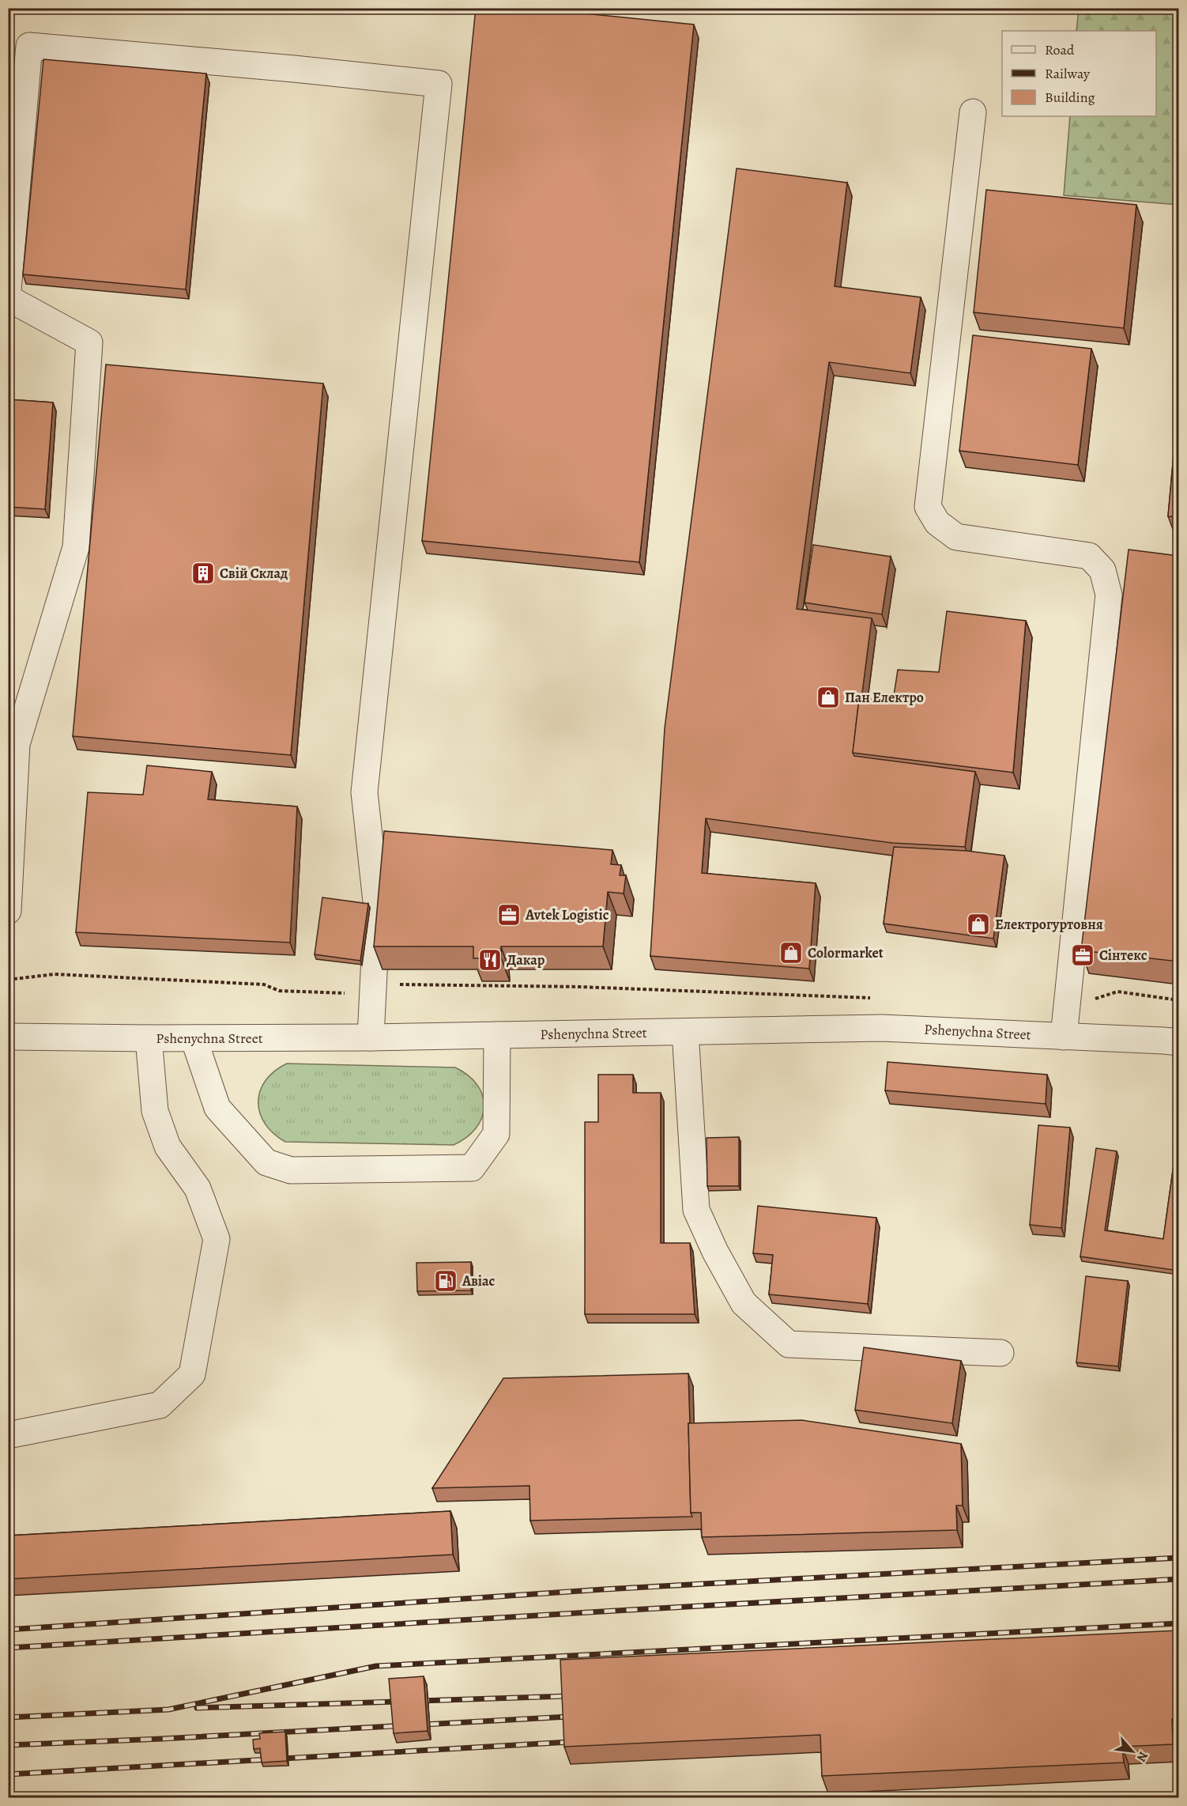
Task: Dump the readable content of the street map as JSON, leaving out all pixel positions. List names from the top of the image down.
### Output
{
  "streets": {
    "street": ["Pshenychna Street"]
  },
  "places": {
    "building": ["Свій Склад"],
    "shop": ["Пан Електро", "Електрогуртовня", "Colormarket"],
    "office": ["Avtek Logistic", "Сінтекс"],
    "restaurant": ["Дакар"],
    "fuel station": ["Авіас"]
  },
  "legend": ["Road", "Railway", "Building"],
  "north": "bottom right"
}
